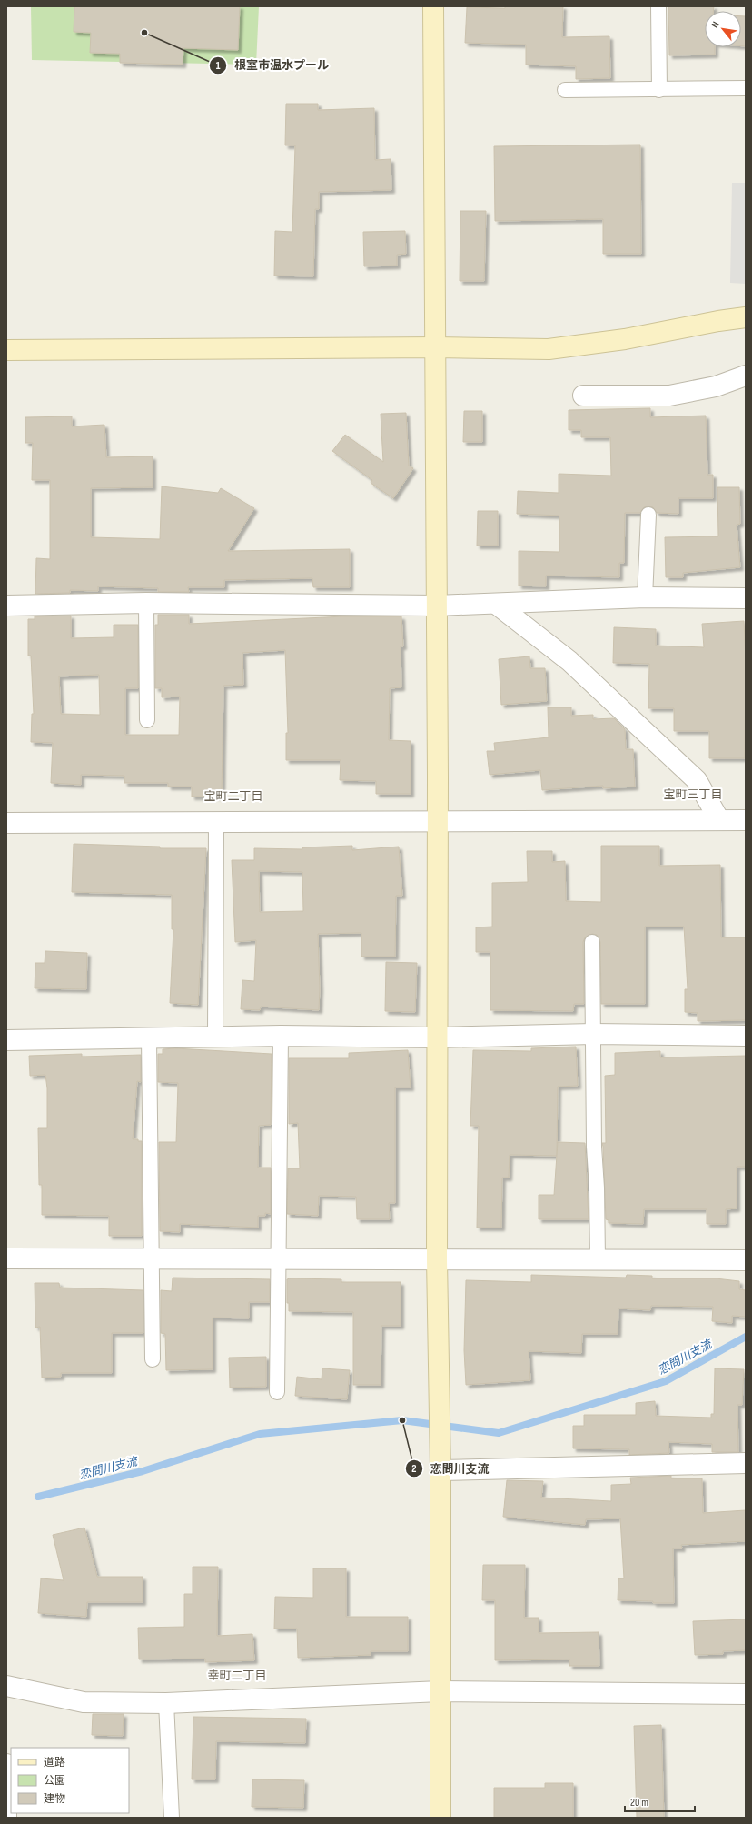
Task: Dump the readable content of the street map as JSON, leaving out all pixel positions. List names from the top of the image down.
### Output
{
  "districts": ["宝町三丁目", "宝町二丁目", "幸町二丁目"],
  "water": ["恋問川支流"],
  "places": ["根室市温水プール", "恋問川支流"],
  "legend": ["道路", "公園", "建物"],
  "scale_bar": "20 m",
  "north": "top left"
}
